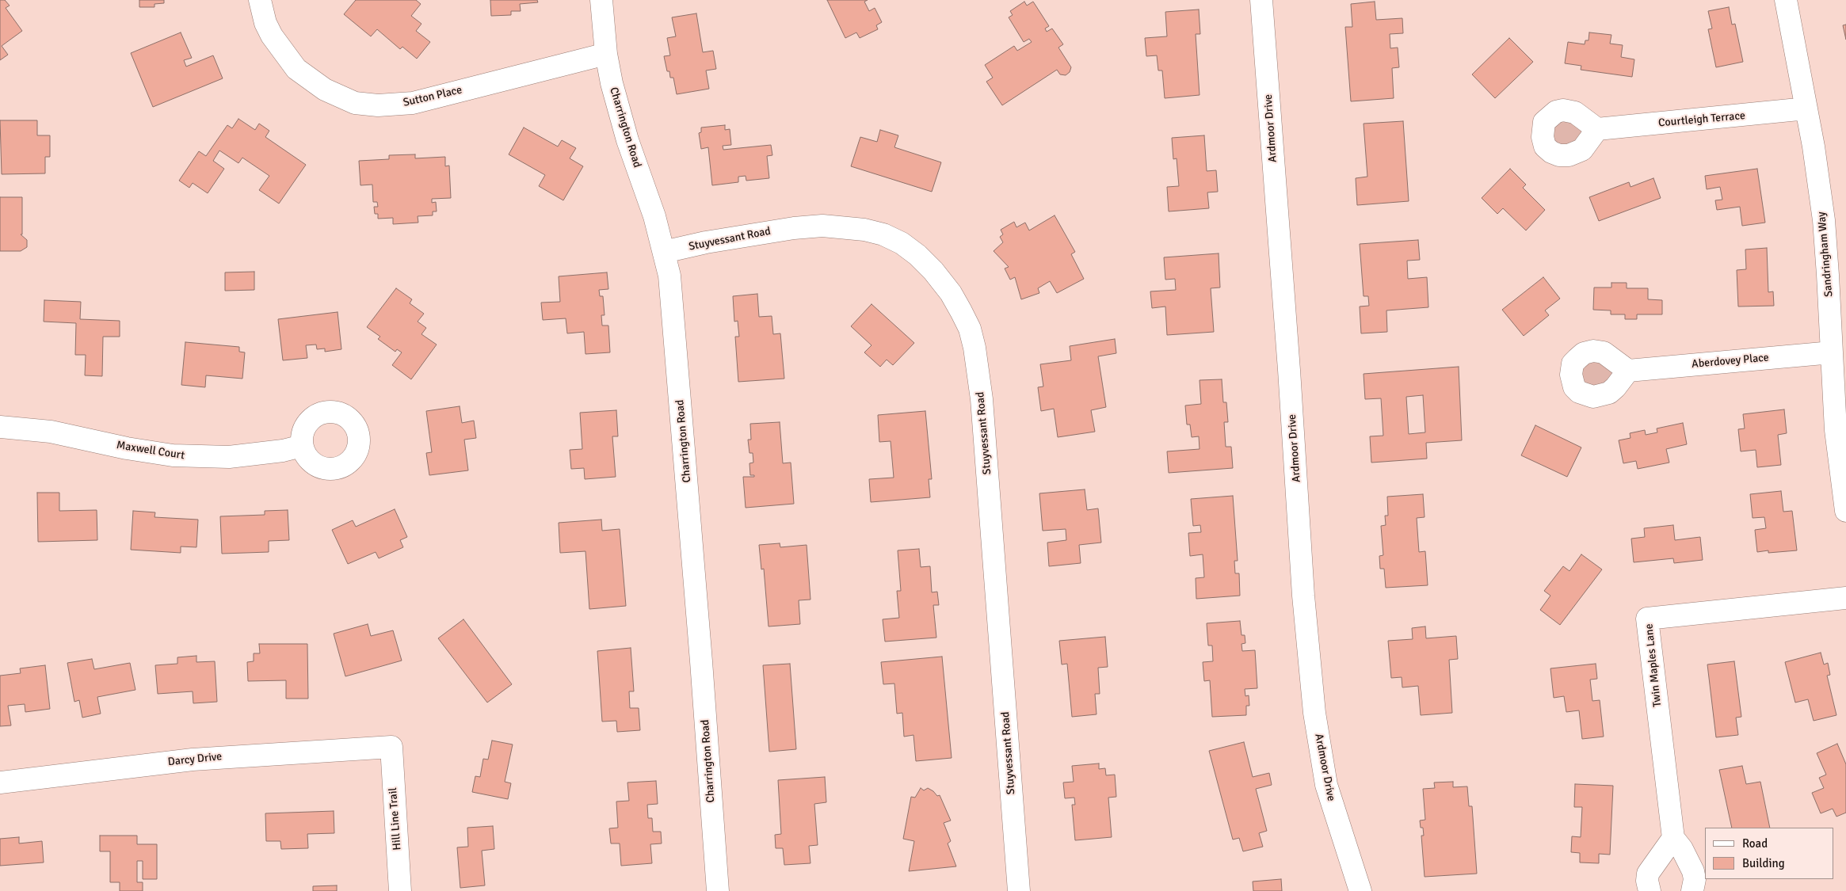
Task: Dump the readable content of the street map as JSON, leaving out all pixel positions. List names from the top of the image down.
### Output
{
  "streets": {
    "street": [
      "Sutton Place",
      "Courtleigh Terrace",
      "Charrington Road",
      "Ardmoor Drive",
      "Stuyvessant Road",
      "Sandringham Way",
      "Aberdovey Place",
      "Maxwell Court",
      "Twin Maples Lane",
      "Darcy Drive",
      "Hill Line Trail"
    ]
  },
  "crossings": [
    ["Sutton Place", "Charrington Road"],
    ["Courtleigh Terrace", "Sandringham Way"],
    ["Charrington Road", "Stuyvessant Road"],
    ["Sandringham Way", "Aberdovey Place"],
    ["Darcy Drive", "Hill Line Trail"]
  ],
  "legend": ["Road", "Building"]
}
